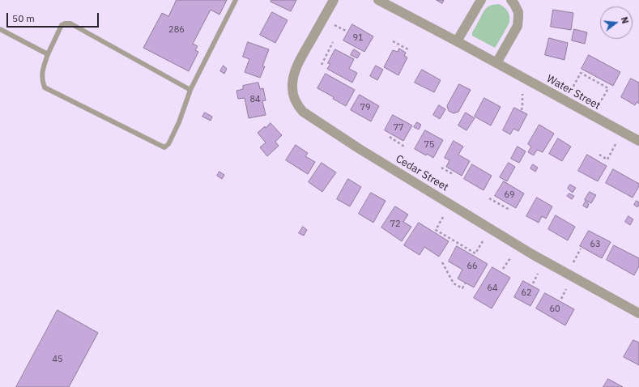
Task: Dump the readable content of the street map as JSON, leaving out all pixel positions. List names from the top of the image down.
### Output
{
  "streets": {
    "street": ["Water Street", "Cedar Street"]
  },
  "house_numbers": [
    "286",
    "91",
    "84",
    "79",
    "77",
    "75",
    "69",
    "72",
    "63",
    "66",
    "64",
    "62",
    "60",
    "45"
  ],
  "scale_bar": "50 m",
  "north": "right"
}
